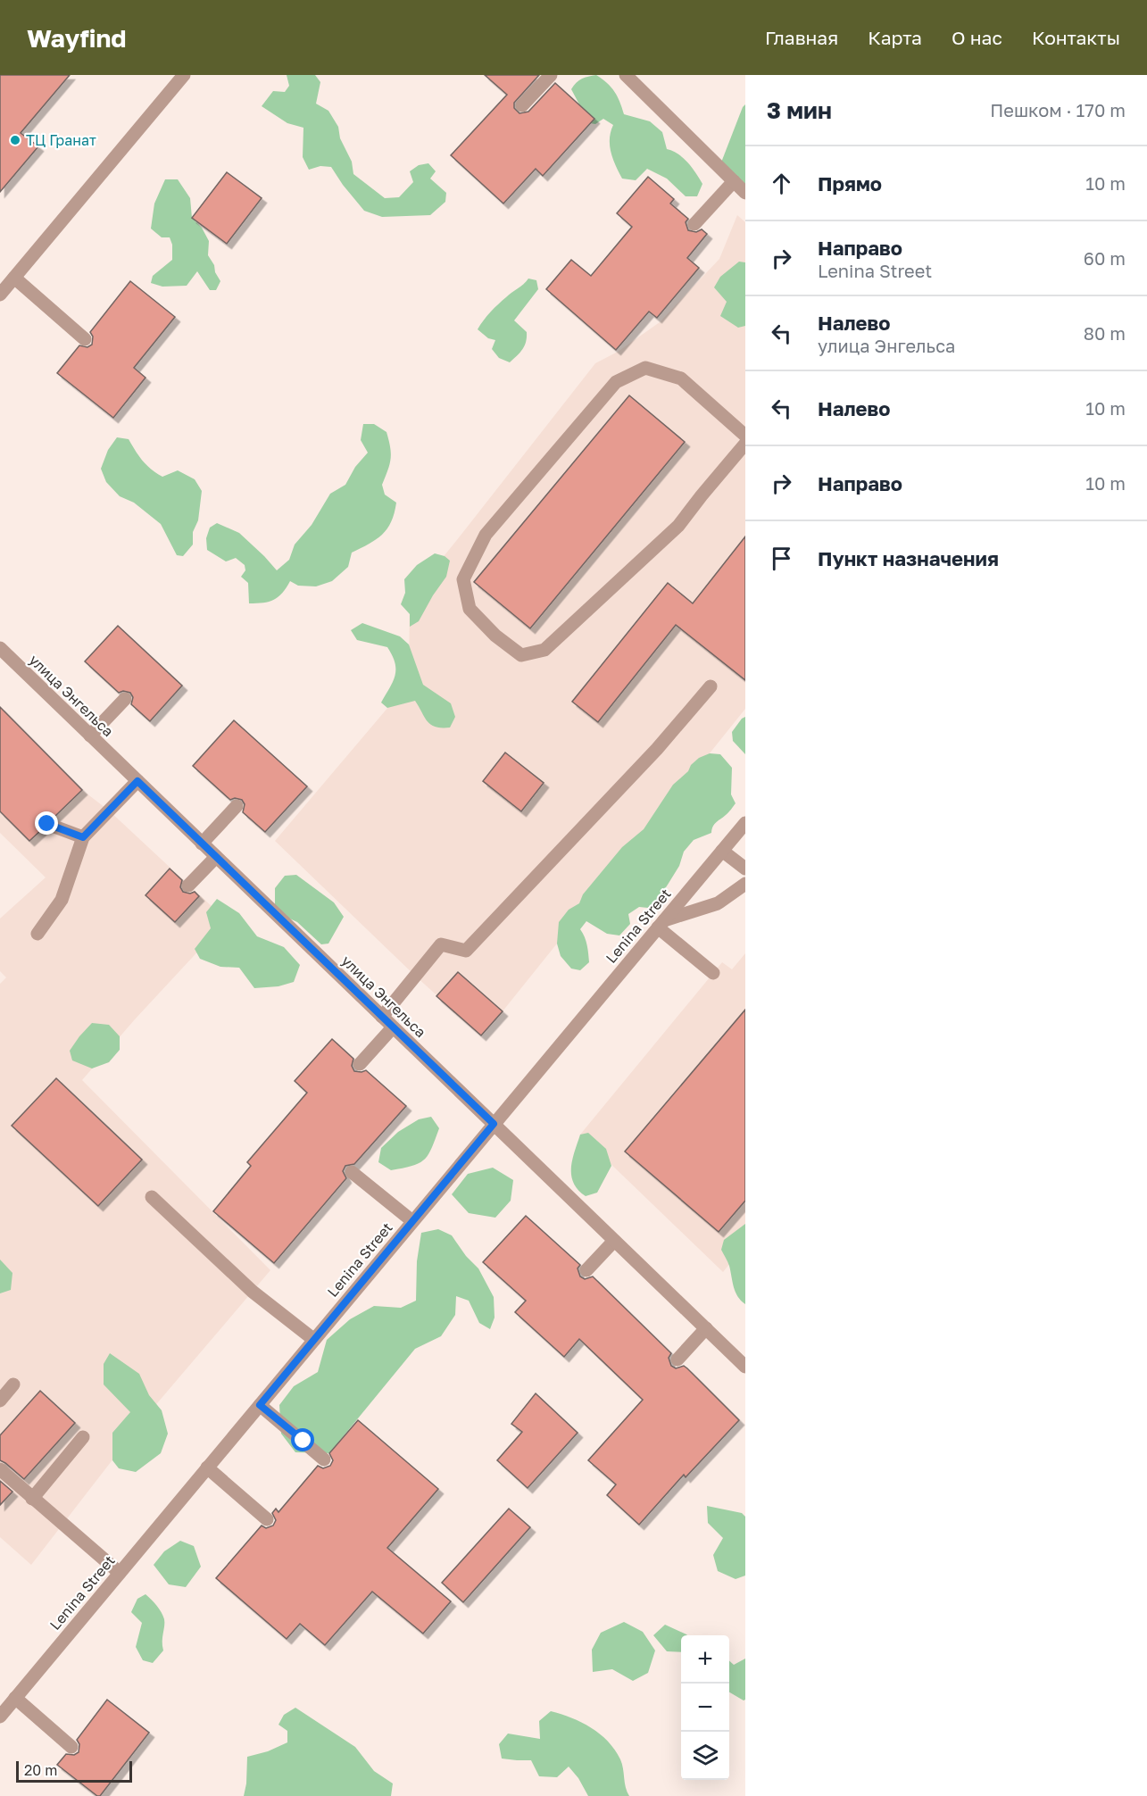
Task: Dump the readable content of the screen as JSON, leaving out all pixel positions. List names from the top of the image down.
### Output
{
  "streets": {
    "street": ["улица Энгельса", "Lenina Street"]
  },
  "crossings": [
    ["улица Энгельса", "Lenina Street"]
  ],
  "places": ["ТЦ Гранат"],
  "scale_bar": "20 m",
  "page": {
    "header": "Wayfind",
    "nav": [
      "Главная",
      "Карта",
      "О нас",
      "Контакты"
    ],
    "heading": ["3 мин", "Пешком · 170 m"],
    "list": [
      ["Прямо", "10 m"],
      ["Направо", "Lenina Street", "60 m"],
      ["Налево", "улица Энгельса", "80 m"],
      ["Налево", "10 m"],
      ["Направо", "10 m"],
      "Пункт назначения"
    ],
    "map_buttons": ["+", "−"],
    "scale": "20 m"
  }
}
